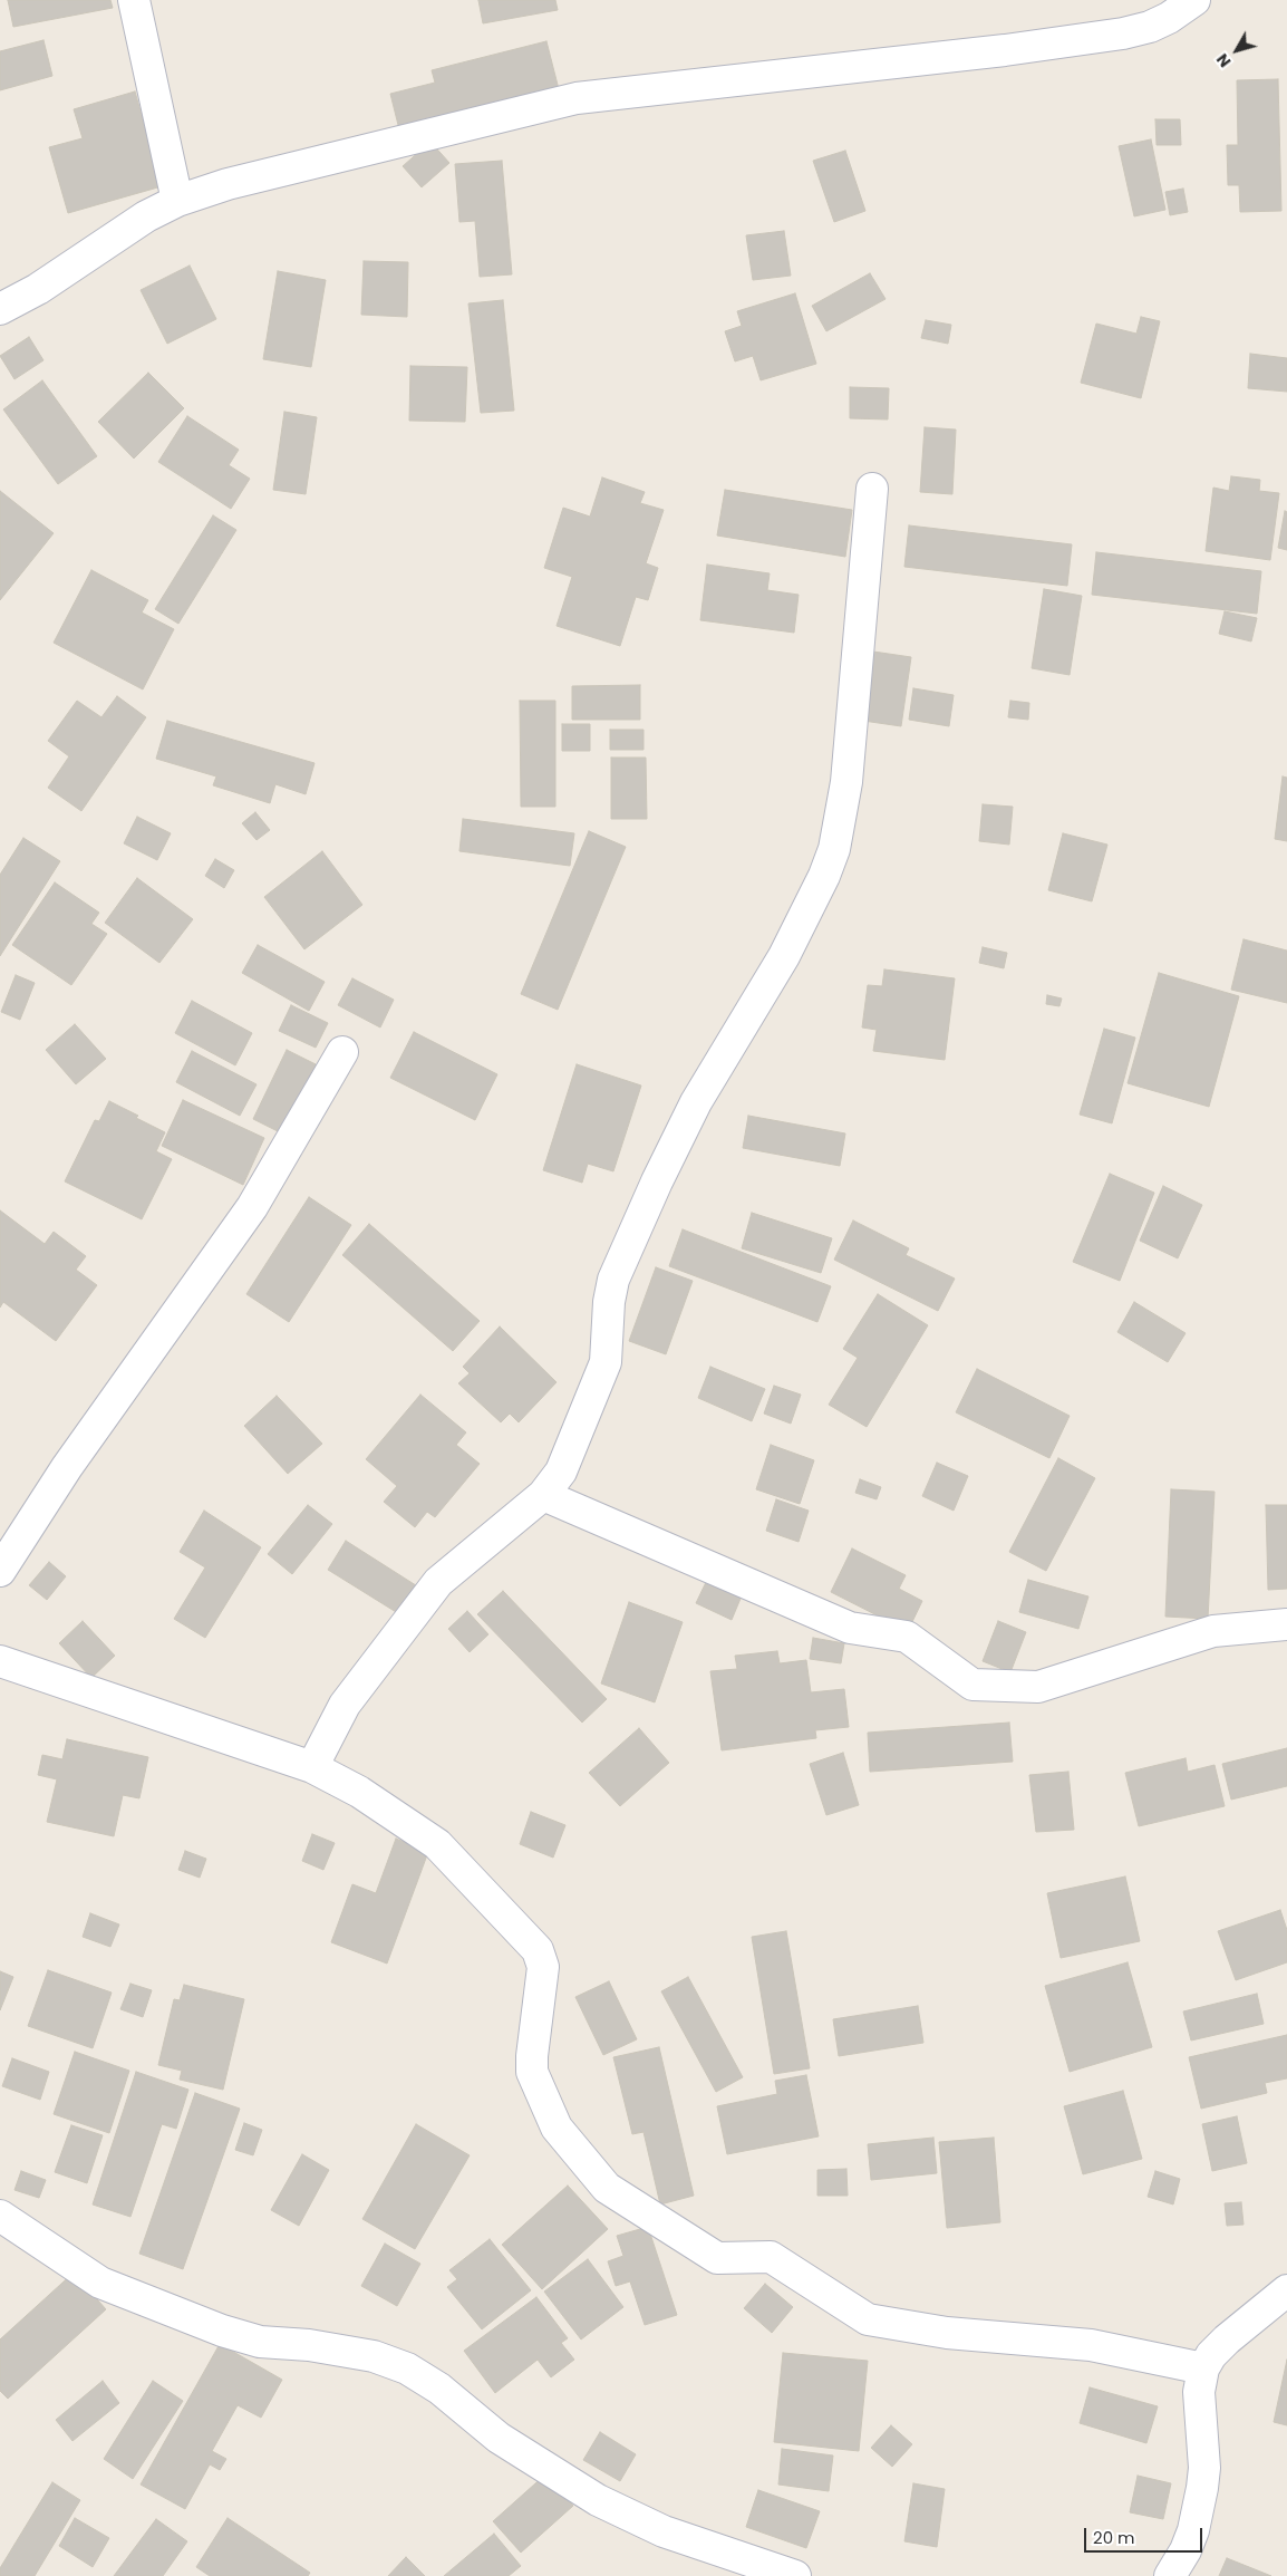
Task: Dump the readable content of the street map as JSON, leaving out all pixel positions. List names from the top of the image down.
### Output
{
  "scale_bar": "20 m",
  "north": "bottom left"
}
